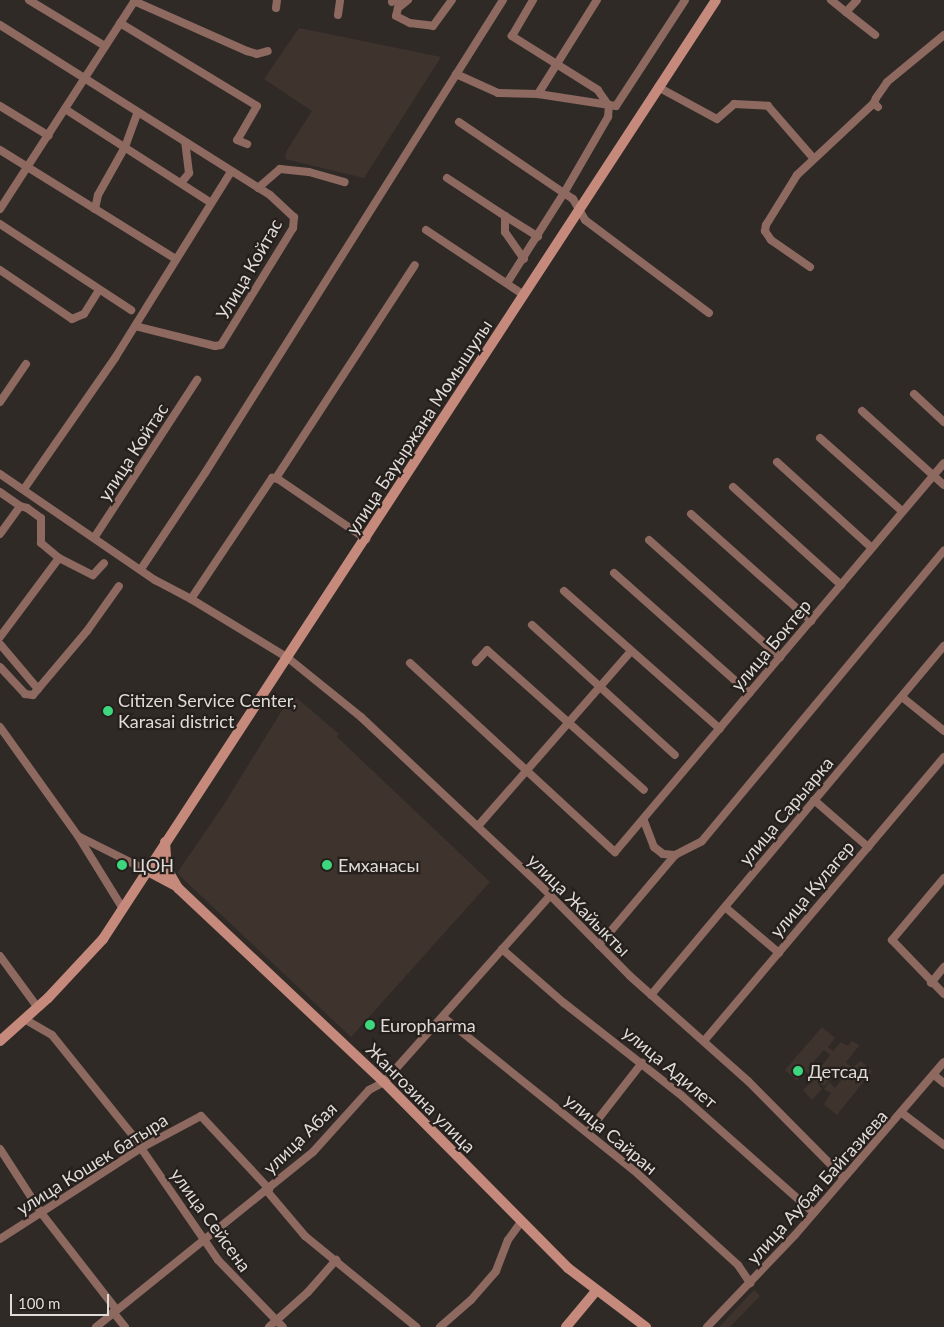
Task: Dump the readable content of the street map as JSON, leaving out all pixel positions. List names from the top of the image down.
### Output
{
  "streets": {
    "street": [
      "Улица Койтас",
      "улица Бауыржана Момышулы",
      "улица Койтас",
      "улица Боктер",
      "улица Сарыарка",
      "улица Кулагер",
      "улица Жайыкты",
      "улица Адилет",
      "Жангозина улица",
      "улица Сайран",
      "улица Абая",
      "улица Кошек батыра",
      "улица Аубая Байгазиева",
      "улица Сейсена"
    ]
  },
  "crossings": [
    ["улица Бауыржана Момышулы", "улица Жайыкты"],
    ["улица Бауыржана Момышулы", "улица Сейсена"],
    ["улица Койтас", "улица Жайыкты"],
    ["улица Сарыарка", "улица Жайыкты"],
    ["улица Кулагер", "улица Жайыкты"],
    ["улица Жайыкты", "улица Абая"],
    ["улица Жайыкты", "улица Аубая Байгазиева"],
    ["улица Адилет", "улица Абая"],
    ["улица Адилет", "улица Аубая Байгазиева"],
    ["Жангозина улица", "улица Абая"],
    ["улица Сайран", "улица Абая"],
    ["улица Сайран", "улица Аубая Байгазиева"],
    ["улица Абая", "улица Кошек батыра"],
    ["улица Абая", "улица Сейсена"],
    ["улица Кошек батыра", "улица Сейсена"]
  ],
  "places": [
    "Citizen Service Center, Karasai district",
    "ЦОН",
    "Емханасы",
    "Europharma",
    "Детсад"
  ],
  "scale_bar": "100 m"
}
